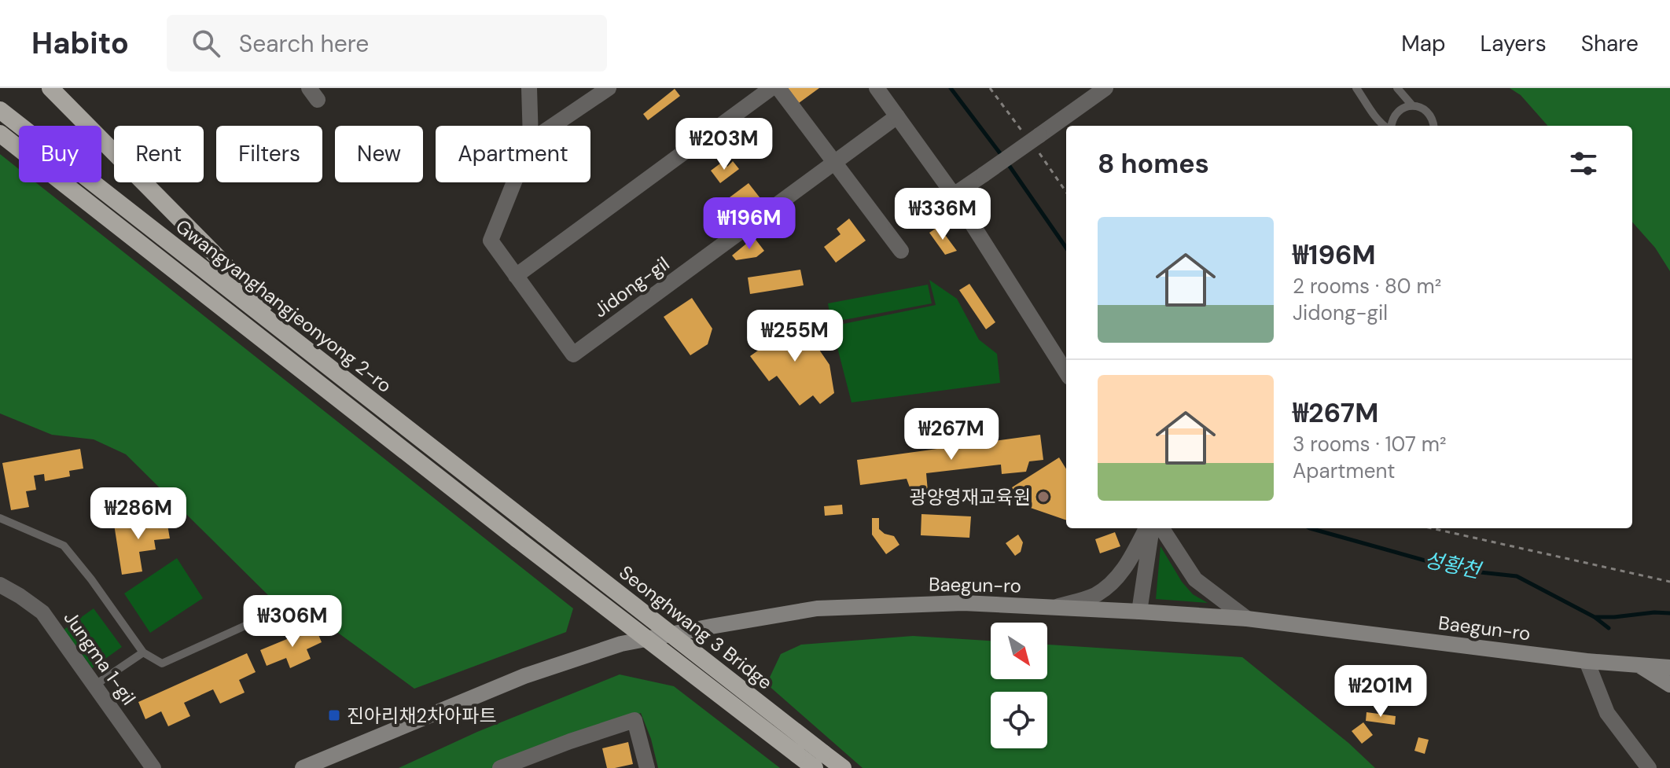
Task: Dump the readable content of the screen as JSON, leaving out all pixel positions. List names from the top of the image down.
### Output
{
  "streets": {
    "highway": ["Gwangyanghangjeonyong 2-ro", "Seonghwang 3 Bridge"],
    "main road": ["Baegun-ro"],
    "street": ["Jidong-gil", "Jungma 1-gil"]
  },
  "crossings": [
    ["Gwangyanghangjeonyong 2-ro", "Seonghwang 3 Bridge"]
  ],
  "water": ["성황천"],
  "places": {
    "other": ["광양영재교육원"],
    "transit": ["진아리채2차아파트"]
  },
  "north": "bottom right",
  "page": {
    "header": "Habito",
    "search": "Search here",
    "nav": ["Map", "Layers", "Share"],
    "price": [
      "₩203M",
      "₩336M",
      "₩196M",
      "₩255M",
      "₩267M",
      "₩286M",
      "₩306M",
      "₩201M"
    ],
    "chip": [
      "Buy",
      "Rent",
      "Filters",
      "New",
      "Apartment"
    ],
    "heading": "8 homes",
    "list": [
      {
        "name": "₩196M",
        "note": "2 rooms · 80 m² · Jidong-gil"
      },
      {
        "name": "₩267M",
        "note": "3 rooms · 107 m² · Apartment"
      }
    ]
  }
}
